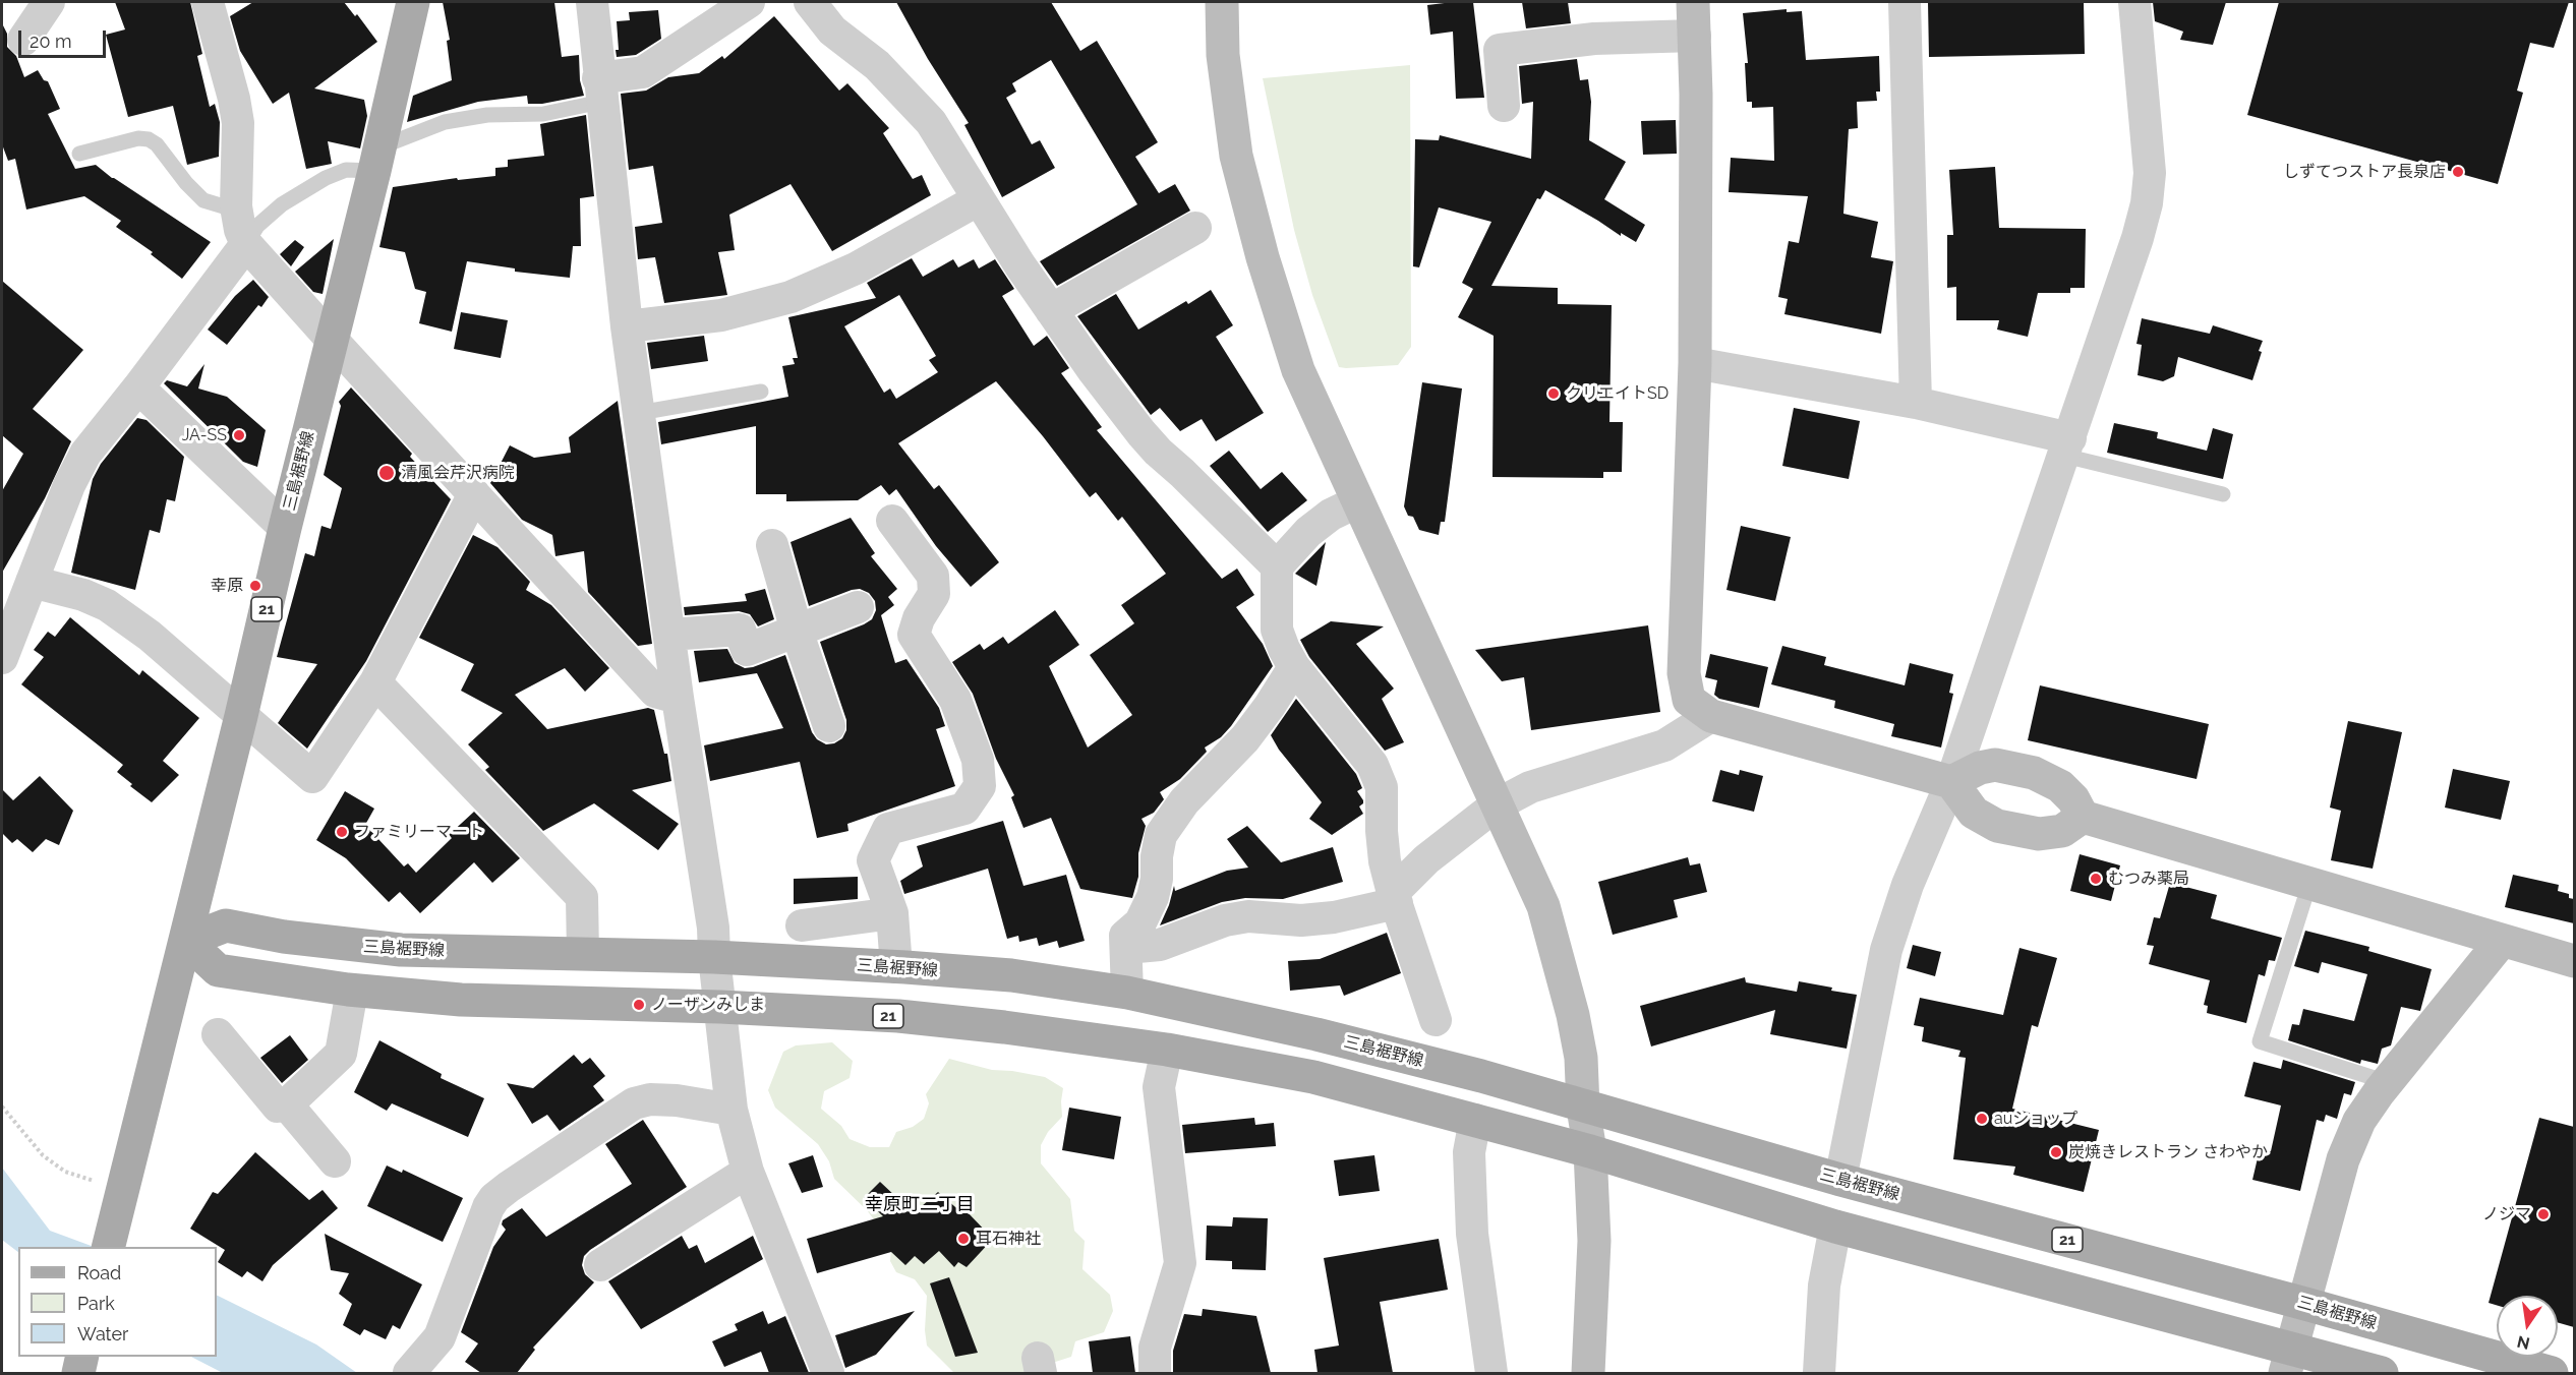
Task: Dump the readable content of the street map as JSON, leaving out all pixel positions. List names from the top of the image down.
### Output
{
  "streets": {
    "main road": ["三島裾野線", "21"]
  },
  "crossings": [
    ["三島裾野線", "21"]
  ],
  "districts": ["幸原町二丁目"],
  "places": [
    "しずてつストア長泉店",
    "クリエイトSD",
    "JA-SS",
    "清風会芹沢病院",
    "幸原",
    "ファミリーマート",
    "むつみ薬局",
    "ノーザンみしま",
    "auショップ",
    "炭焼きレストラン さわやか",
    "ノジマ",
    "耳石神社"
  ],
  "legend": ["Road", "Park", "Water"],
  "scale_bar": "20 m",
  "north": "bottom"
}
